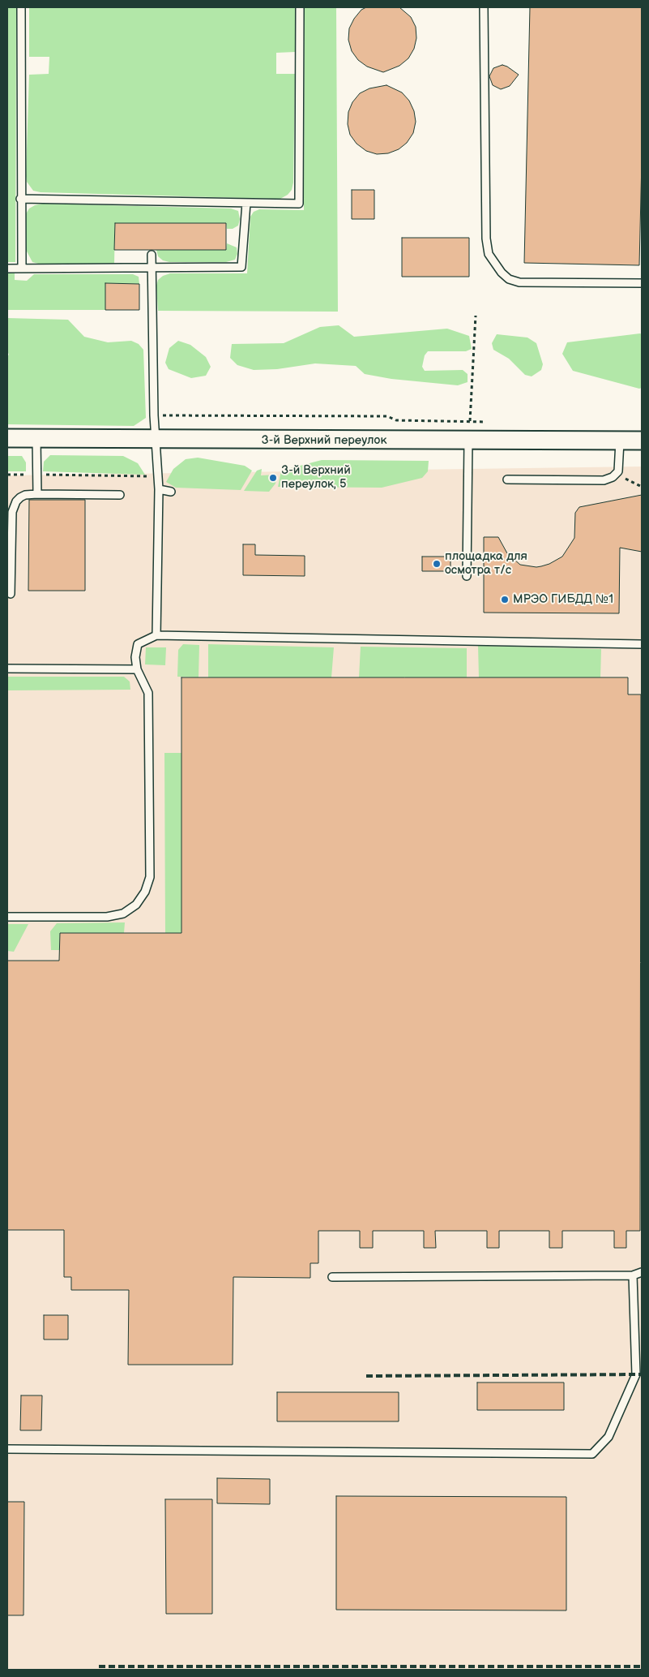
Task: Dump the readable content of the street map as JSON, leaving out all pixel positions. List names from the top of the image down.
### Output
{
  "streets": {
    "street": ["3-й Верхний переулок"]
  },
  "places": ["3-й Верхний переулок, 5", "площадка для осмотра т/с", "МРЭО ГИБДД №1"]
}
